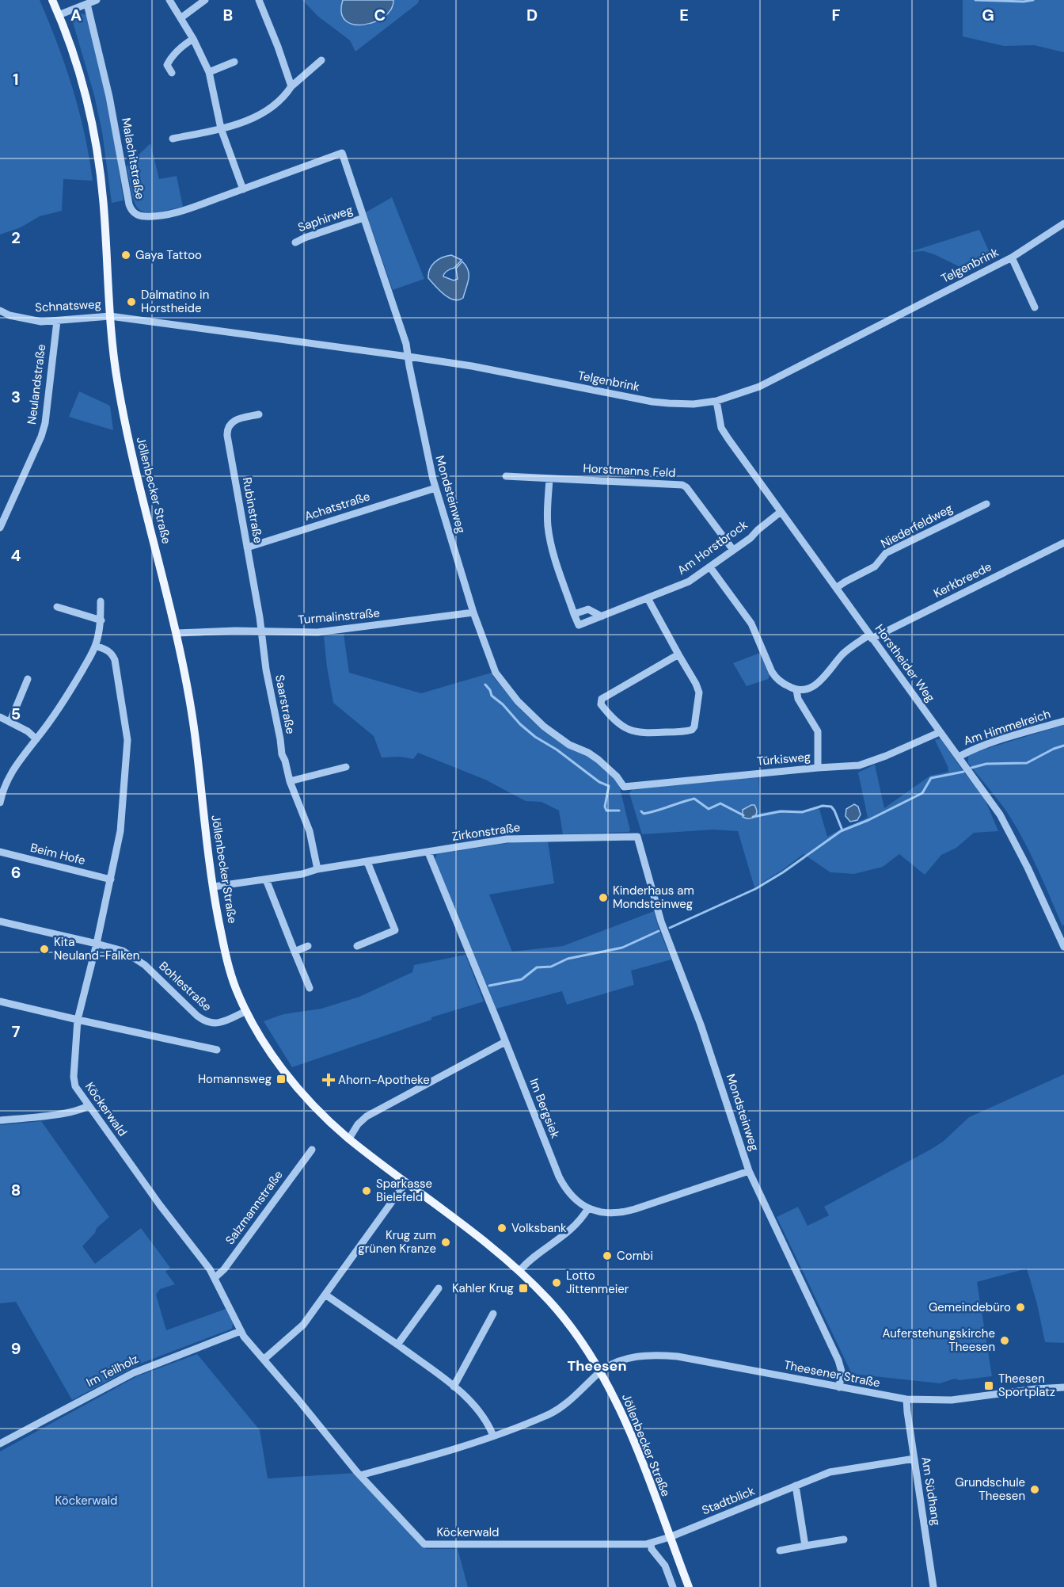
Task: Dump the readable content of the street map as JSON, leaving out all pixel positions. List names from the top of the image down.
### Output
{
  "streets": {
    "main road": ["Jöllenbecker Straße"],
    "street": [
      "Malachitstraße",
      "Saphirweg",
      "Telgenbrink",
      "Schnatsweg",
      "Neulandstraße",
      "Horstmanns Feld",
      "Mondsteinweg",
      "Achatstraße",
      "Rubinstraße",
      "Niederfeldweg",
      "Am Horstbrock",
      "Kerkbreede",
      "Turmalinstraße",
      "Horstheider Weg",
      "Saarstraße",
      "Am Himmelreich",
      "Türkisweg",
      "Zirkonstraße",
      "Beim Hofe",
      "Bohlestraße",
      "Im Bergsiek",
      "Köckerwald",
      "Salzmannstraße",
      "Im Teilholz",
      "Theesener Straße",
      "Am Südhang",
      "Stadtblick"
    ]
  },
  "crossings": [
    ["Malachitstraße", "Mondsteinweg"],
    ["Saphirweg", "Mondsteinweg"],
    ["Telgenbrink", "Schnatsweg"],
    ["Telgenbrink", "Jöllenbecker Straße"],
    ["Telgenbrink", "Mondsteinweg"],
    ["Telgenbrink", "Horstheider Weg"],
    ["Schnatsweg", "Neulandstraße"],
    ["Schnatsweg", "Jöllenbecker Straße"],
    ["Horstmanns Feld", "Am Horstbrock"],
    ["Jöllenbecker Straße", "Turmalinstraße"],
    ["Jöllenbecker Straße", "Zirkonstraße"],
    ["Jöllenbecker Straße", "Bohlestraße"],
    ["Jöllenbecker Straße", "Köckerwald"],
    ["Jöllenbecker Straße", "Theesener Straße"],
    ["Jöllenbecker Straße", "Stadtblick"],
    ["Mondsteinweg", "Achatstraße"],
    ["Mondsteinweg", "Turmalinstraße"],
    ["Mondsteinweg", "Türkisweg"],
    ["Mondsteinweg", "Zirkonstraße"],
    ["Mondsteinweg", "Im Bergsiek"],
    ["Mondsteinweg", "Theesener Straße"],
    ["Achatstraße", "Rubinstraße"],
    ["Rubinstraße", "Turmalinstraße"],
    ["Rubinstraße", "Saarstraße"],
    ["Niederfeldweg", "Horstheider Weg"],
    ["Am Horstbrock", "Horstheider Weg"],
    ["Kerkbreede", "Horstheider Weg"],
    ["Turmalinstraße", "Saarstraße"],
    ["Horstheider Weg", "Am Himmelreich"],
    ["Horstheider Weg", "Türkisweg"],
    ["Saarstraße", "Zirkonstraße"],
    ["Zirkonstraße", "Im Bergsiek"],
    ["Beim Hofe", "Köckerwald"],
    ["Bohlestraße", "Köckerwald"],
    ["Köckerwald", "Salzmannstraße"],
    ["Köckerwald", "Im Teilholz"],
    ["Köckerwald", "Stadtblick"],
    ["Theesener Straße", "Am Südhang"],
    ["Am Südhang", "Stadtblick"]
  ],
  "districts": ["Theesen"],
  "parks": ["Köckerwald"],
  "places": {
    "other": [
      "Gaya Tattoo",
      "Dalmatino in Horstheide",
      "Kinderhaus am Mondsteinweg",
      "Kita Neuland-Falken",
      "Sparkasse Bielefeld",
      "Volksbank",
      "Krug zum grünen Kranze",
      "Combi",
      "Lotto Jittenmeier",
      "Gemeindebüro",
      "Auferstehungskirche Theesen",
      "Grundschule Theesen"
    ],
    "transit": ["Homannsweg", "Kahler Krug", "Theesen Sportplatz"],
    "health": ["Ahorn-Apotheke"]
  },
  "grid": {
    "columns": [
      "A",
      "B",
      "C",
      "D",
      "E",
      "F",
      "G"
    ],
    "rows": [
      "1",
      "2",
      "3",
      "4",
      "5",
      "6",
      "7",
      "8",
      "9"
    ]
  }
}
